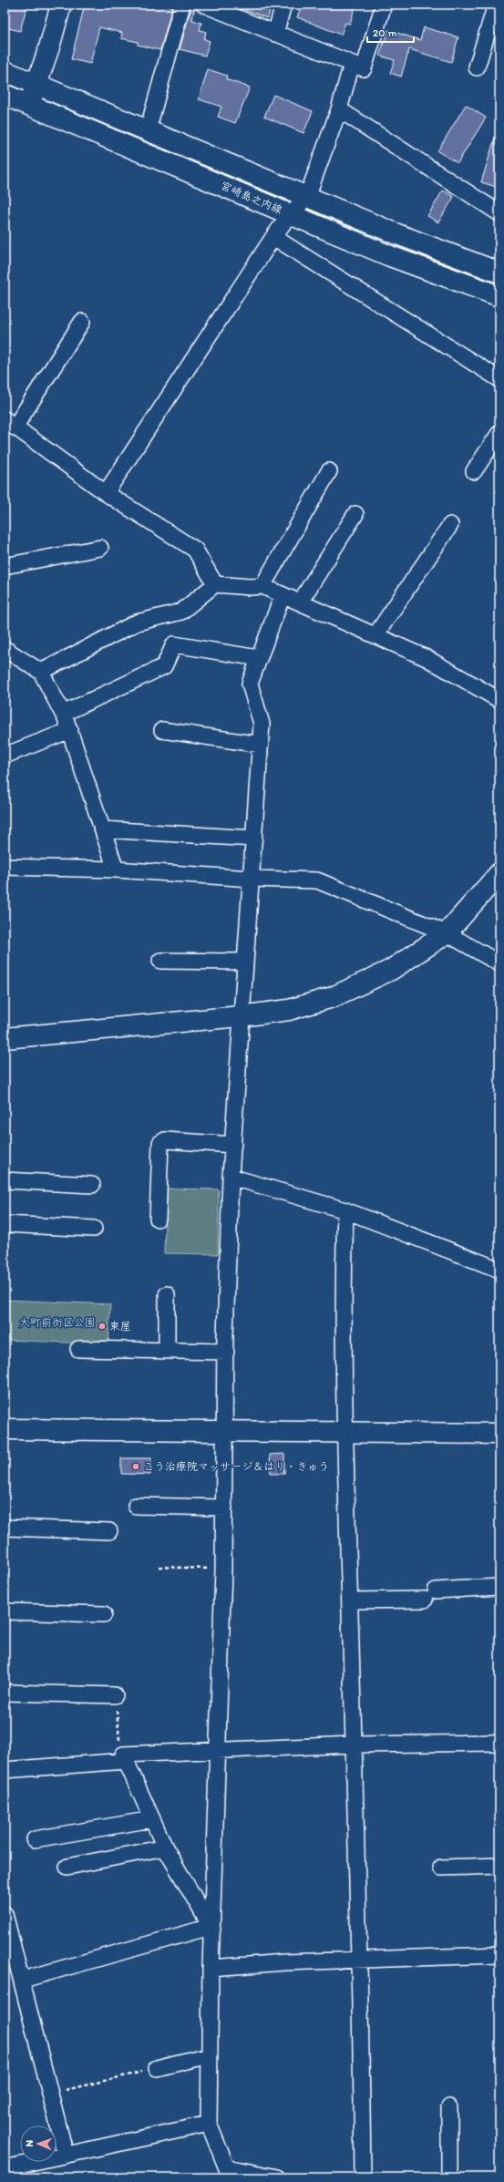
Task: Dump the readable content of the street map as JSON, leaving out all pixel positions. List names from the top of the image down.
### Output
{
  "streets": {
    "street": ["宮崎島之内線"]
  },
  "parks": ["大町前街区公園"],
  "places": ["東屋", "こう治療院マッサージ＆はり・きゅう"],
  "scale_bar": "20 m",
  "north": "left"
}
